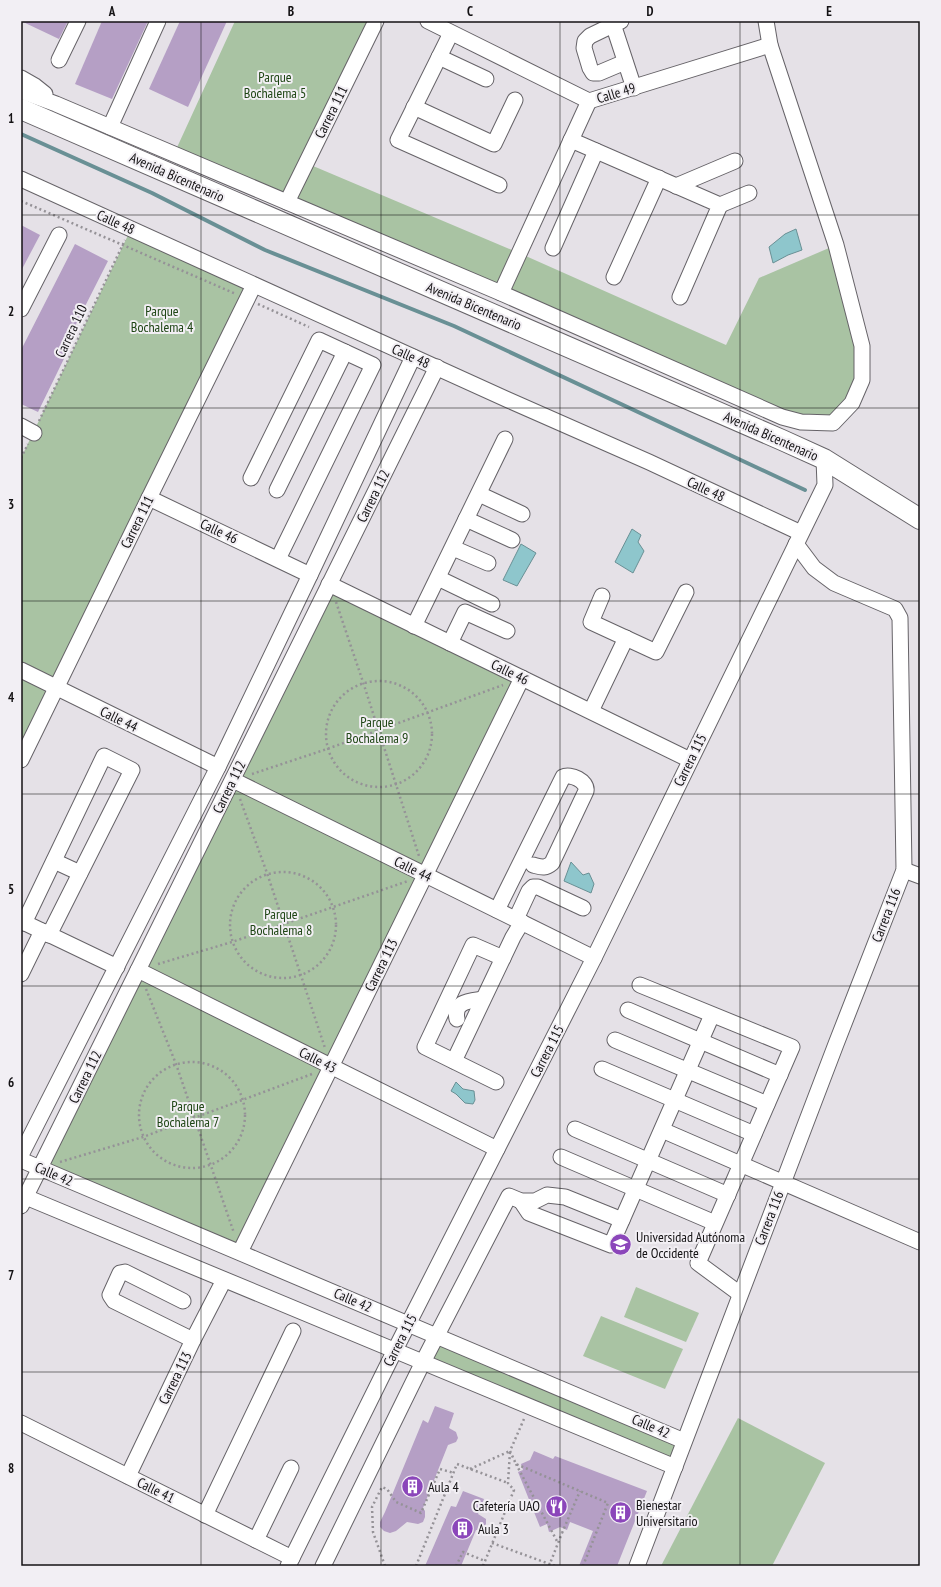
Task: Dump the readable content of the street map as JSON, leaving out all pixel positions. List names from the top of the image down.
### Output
{
  "streets": {
    "main road": ["Avenida Bicentenario"],
    "street": [
      "Calle 49",
      "Carrera 111",
      "Calle 48",
      "Carrera 112",
      "Calle 46",
      "Calle 44",
      "Carrera 115",
      "Carrera 116",
      "Carrera 113",
      "Calle 43",
      "Calle 42",
      "Calle 41"
    ],
    "path": ["Carrera 110"]
  },
  "crossings": [
    ["Carrera 111", "Calle 48"],
    ["Carrera 111", "Calle 46"],
    ["Carrera 111", "Calle 44"],
    ["Avenida Bicentenario", "Carrera 115"],
    ["Calle 48", "Carrera 112"],
    ["Calle 48", "Carrera 115"],
    ["Carrera 112", "Calle 46"],
    ["Carrera 112", "Calle 44"],
    ["Carrera 112", "Calle 43"],
    ["Carrera 112", "Calle 42"],
    ["Calle 46", "Carrera 115"],
    ["Calle 46", "Carrera 113"],
    ["Calle 44", "Carrera 115"],
    ["Calle 44", "Carrera 113"],
    ["Carrera 115", "Calle 43"],
    ["Carrera 115", "Calle 42"],
    ["Carrera 115", "Calle 41"],
    ["Carrera 116", "Calle 42"],
    ["Carrera 113", "Calle 43"],
    ["Carrera 113", "Calle 42"],
    ["Carrera 113", "Calle 41"]
  ],
  "parks": [
    "Parque Bochalema 5",
    "Parque Bochalema 4",
    "Parque Bochalema 9",
    "Parque Bochalema 8",
    "Parque Bochalema 7"
  ],
  "places": {
    "school or university": ["Universidad Autónoma de Occidente"],
    "building": ["Aula 4", "Bienestar Universitario", "Aula 3"],
    "restaurant": ["Cafetería UAO"]
  },
  "grid": {
    "columns": [
      "A",
      "B",
      "C",
      "D",
      "E"
    ],
    "rows": [
      "1",
      "2",
      "3",
      "4",
      "5",
      "6",
      "7",
      "8"
    ]
  }
}
